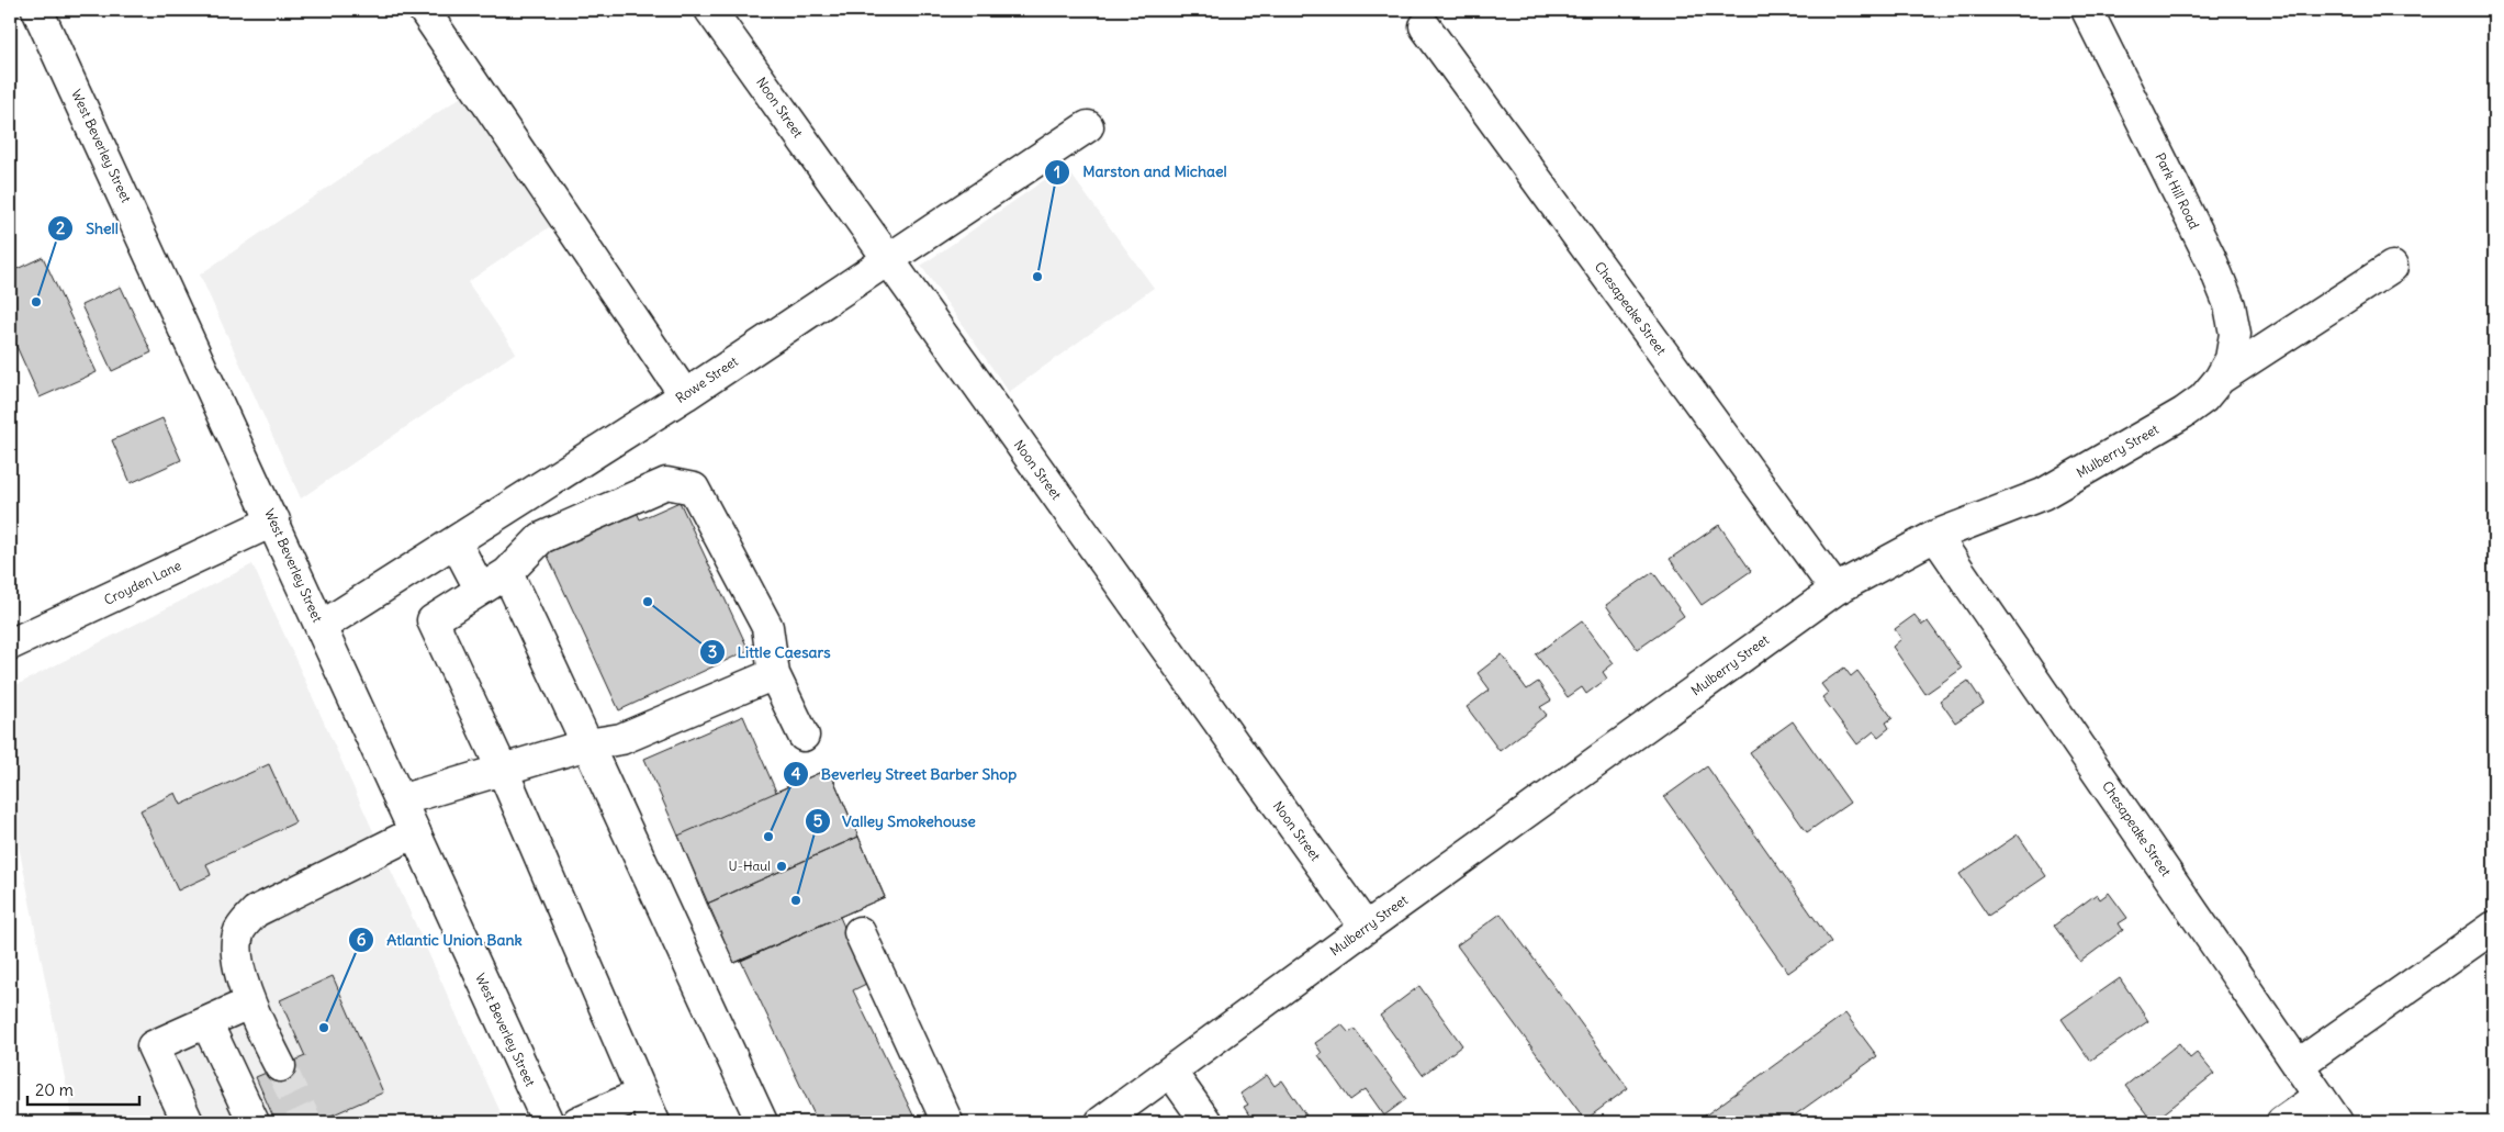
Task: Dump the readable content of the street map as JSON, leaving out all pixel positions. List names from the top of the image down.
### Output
{
  "streets": {
    "street": [
      "Noon Street",
      "West Beverley Street",
      "Park Hill Road",
      "Chesapeake Street",
      "Rowe Street",
      "Mulberry Street",
      "Croyden Lane"
    ]
  },
  "crossings": [
    ["Noon Street", "Rowe Street"],
    ["Noon Street", "Mulberry Street"],
    ["West Beverley Street", "Rowe Street"],
    ["West Beverley Street", "Croyden Lane"],
    ["Park Hill Road", "Mulberry Street"],
    ["Chesapeake Street", "Mulberry Street"]
  ],
  "places": [
    "Marston and Michael",
    "Shell",
    "Little Caesars",
    "Beverley Street Barber Shop",
    "U-Haul",
    "Valley Smokehouse",
    "Atlantic Union Bank"
  ],
  "scale_bar": "20 m"
}
